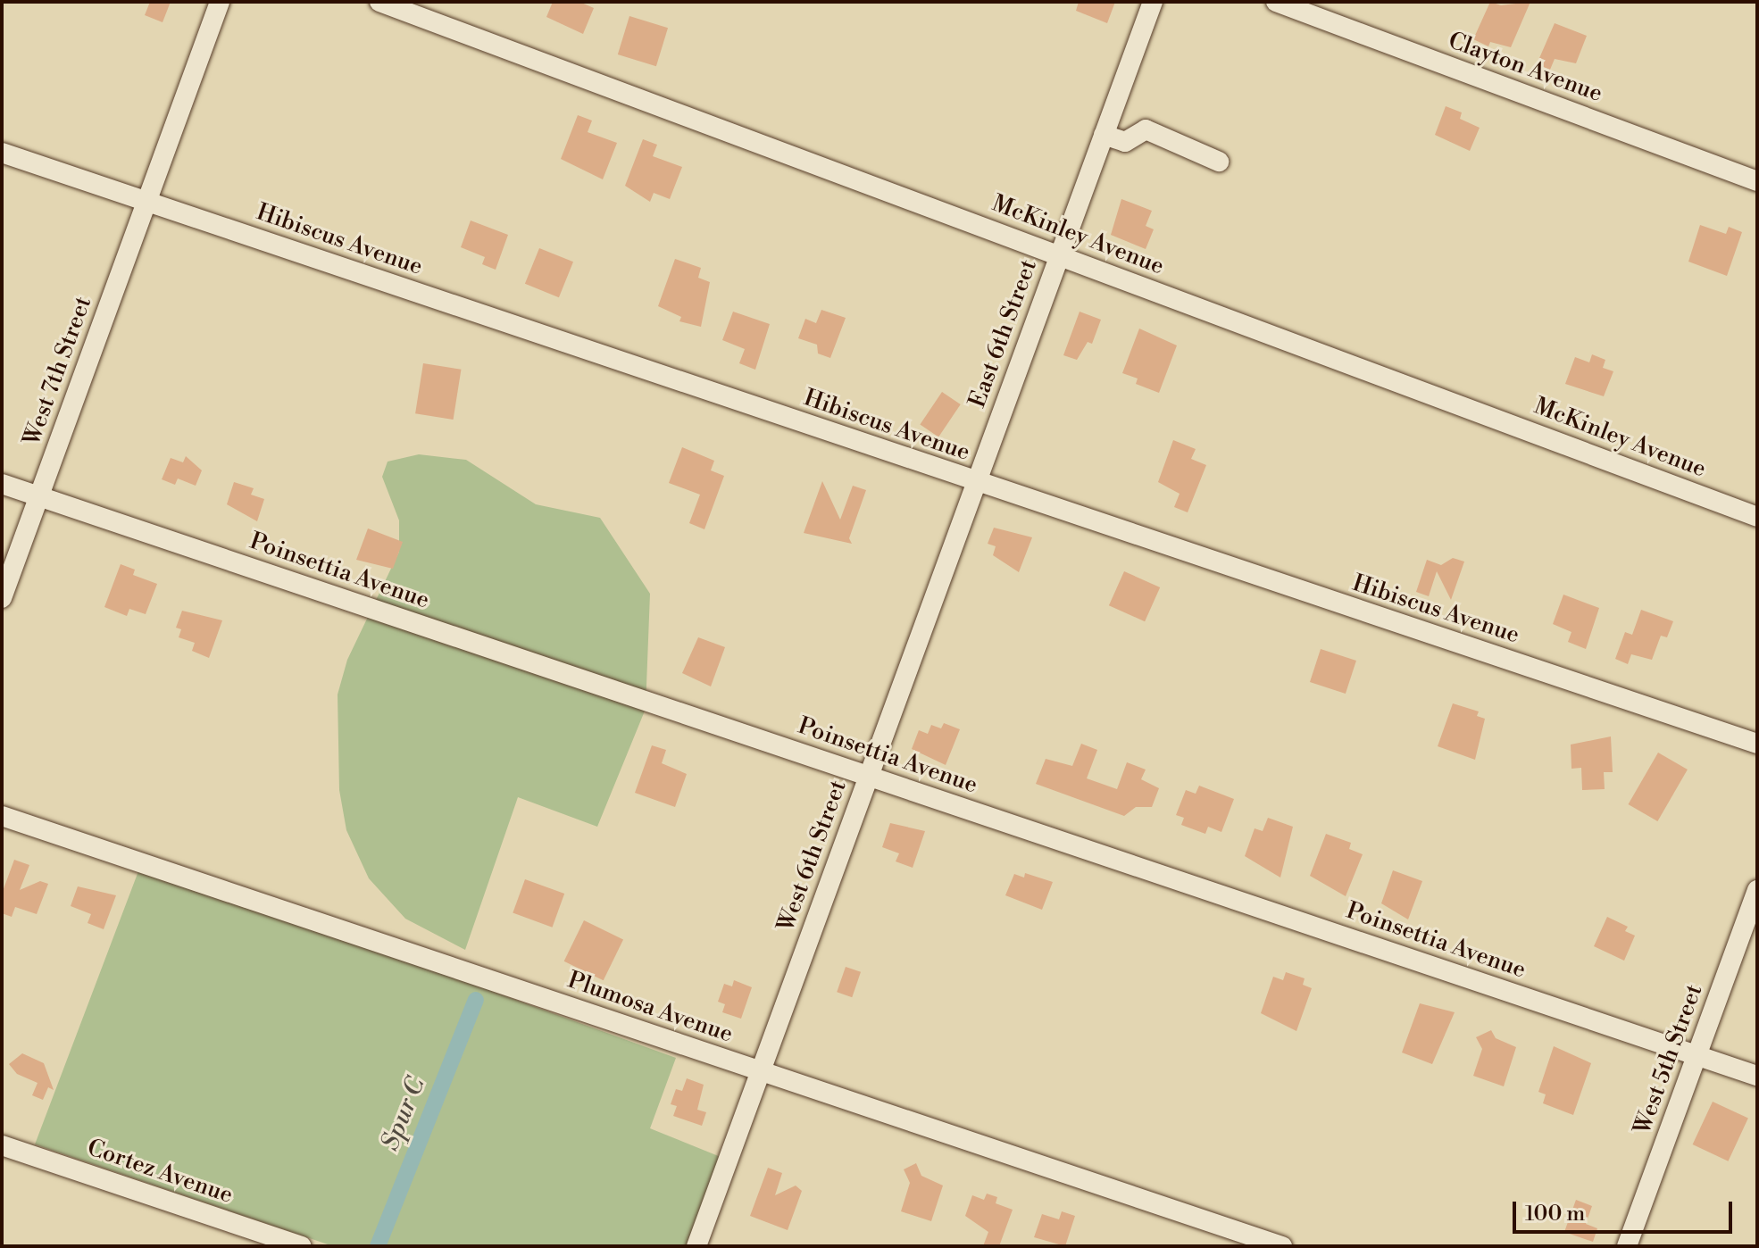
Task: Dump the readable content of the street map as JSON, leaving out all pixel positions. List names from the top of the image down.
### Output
{
  "streets": {
    "street": [
      "Clayton Avenue",
      "McKinley Avenue",
      "Hibiscus Avenue",
      "East 6th Street",
      "West 7th Street",
      "Poinsettia Avenue",
      "West 6th Street",
      "Plumosa Avenue",
      "West 5th Street",
      "Cortez Avenue"
    ]
  },
  "crossings": [
    ["McKinley Avenue", "East 6th Street"],
    ["Hibiscus Avenue", "East 6th Street"],
    ["Hibiscus Avenue", "West 7th Street"],
    ["Hibiscus Avenue", "West 6th Street"],
    ["East 6th Street", "West 6th Street"],
    ["West 7th Street", "Poinsettia Avenue"],
    ["Poinsettia Avenue", "West 6th Street"],
    ["Poinsettia Avenue", "West 5th Street"],
    ["West 6th Street", "Plumosa Avenue"]
  ],
  "water": ["Spur C"],
  "scale_bar": "100 m"
}
